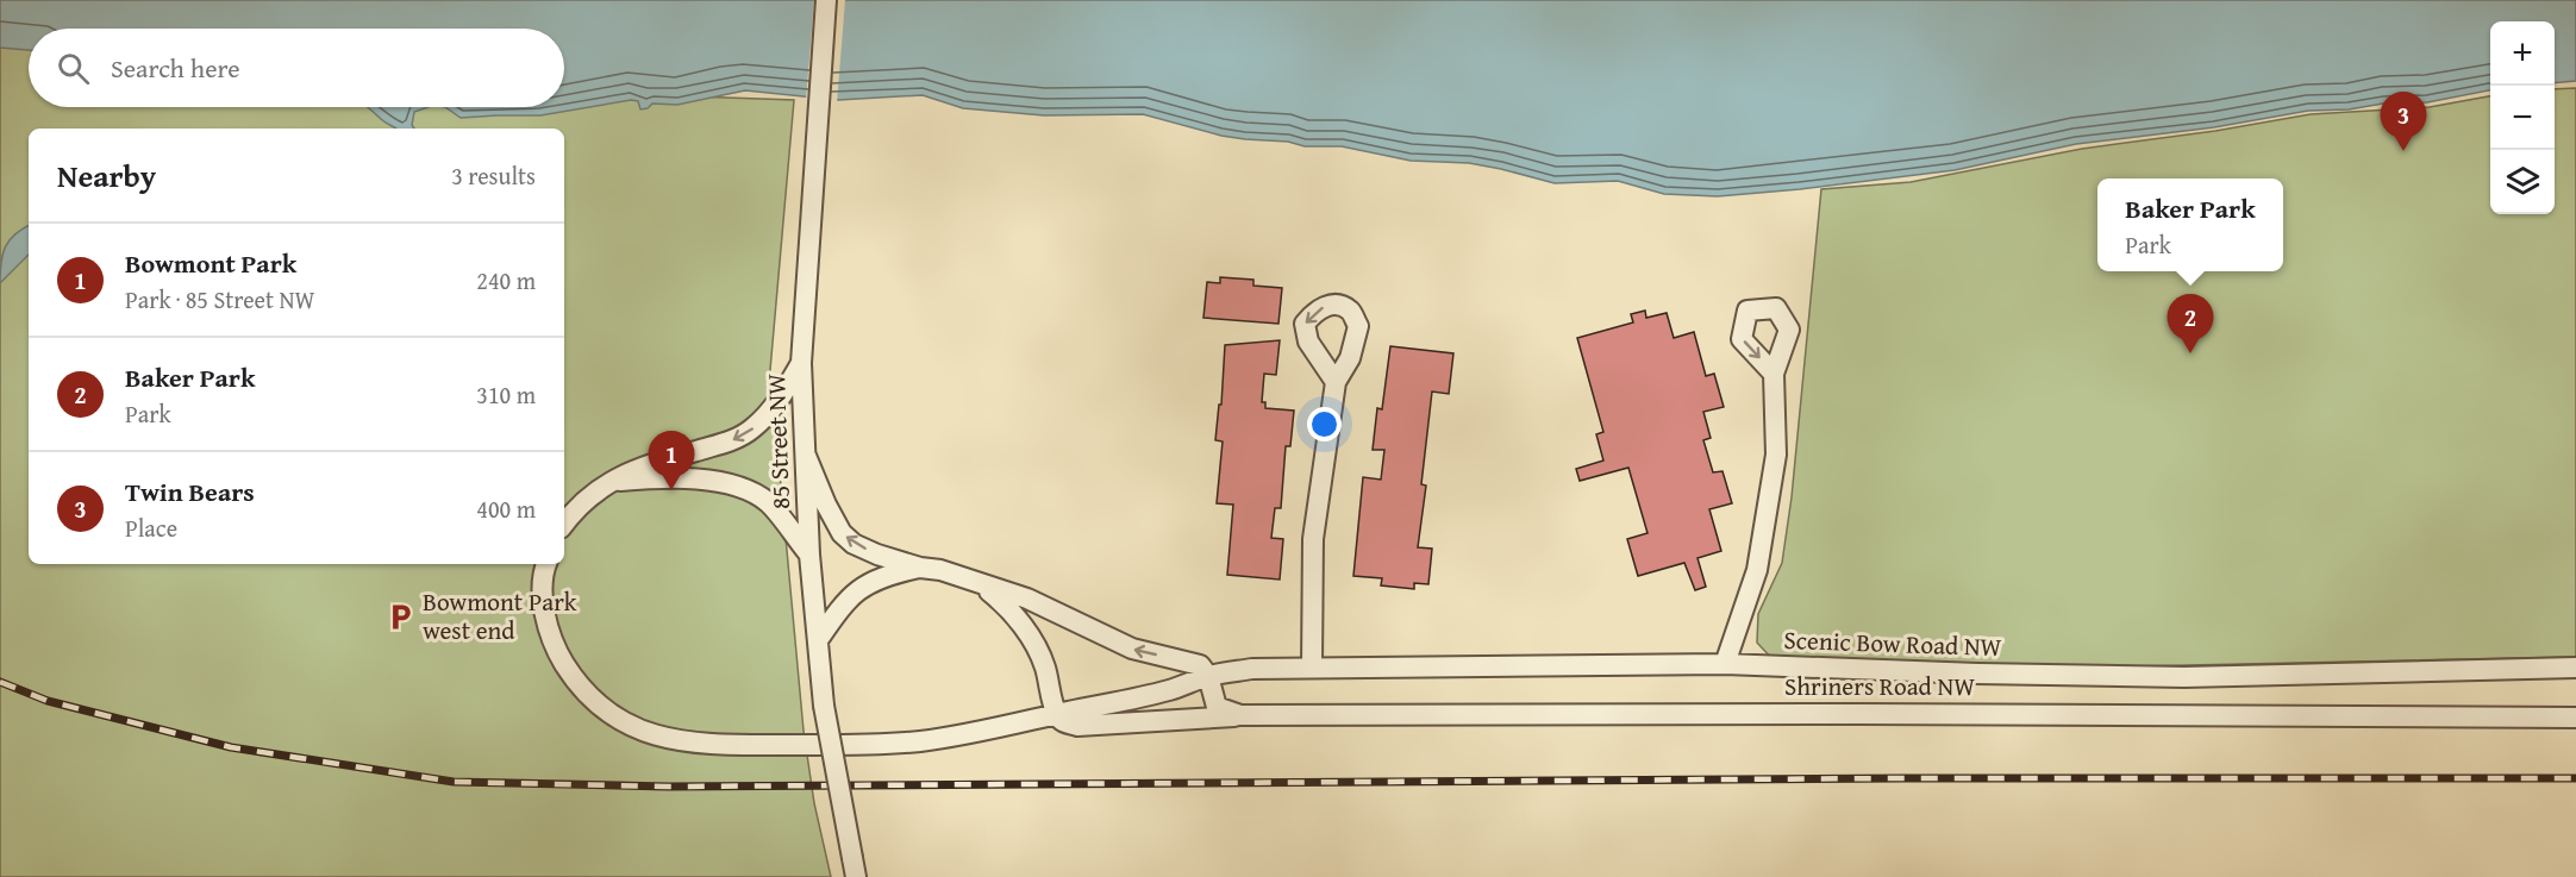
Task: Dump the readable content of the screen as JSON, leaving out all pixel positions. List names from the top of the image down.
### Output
{
  "streets": {
    "street": ["85 Street NW", "Scenic Bow Road NW", "Shriners Road NW"]
  },
  "crossings": [
    ["Scenic Bow Road NW", "Shriners Road NW"]
  ],
  "places": {
    "parking": ["Bowmont Park west end"]
  },
  "page": {
    "map_buttons": ["+", "−"],
    "search": "Search here",
    "pins": ["3", "2", "1"],
    "heading": ["Nearby", "3 results"],
    "popup": ["Baker Park", "Park"],
    "list": [
      {
        "mark": "1",
        "name": "Bowmont Park",
        "note": "Park · 85 Street NW",
        "value": "240 m"
      },
      {
        "mark": "2",
        "name": "Baker Park",
        "note": "Park",
        "value": "310 m"
      },
      {
        "mark": "3",
        "name": "Twin Bears",
        "note": "Place",
        "value": "400 m"
      }
    ]
  }
}
